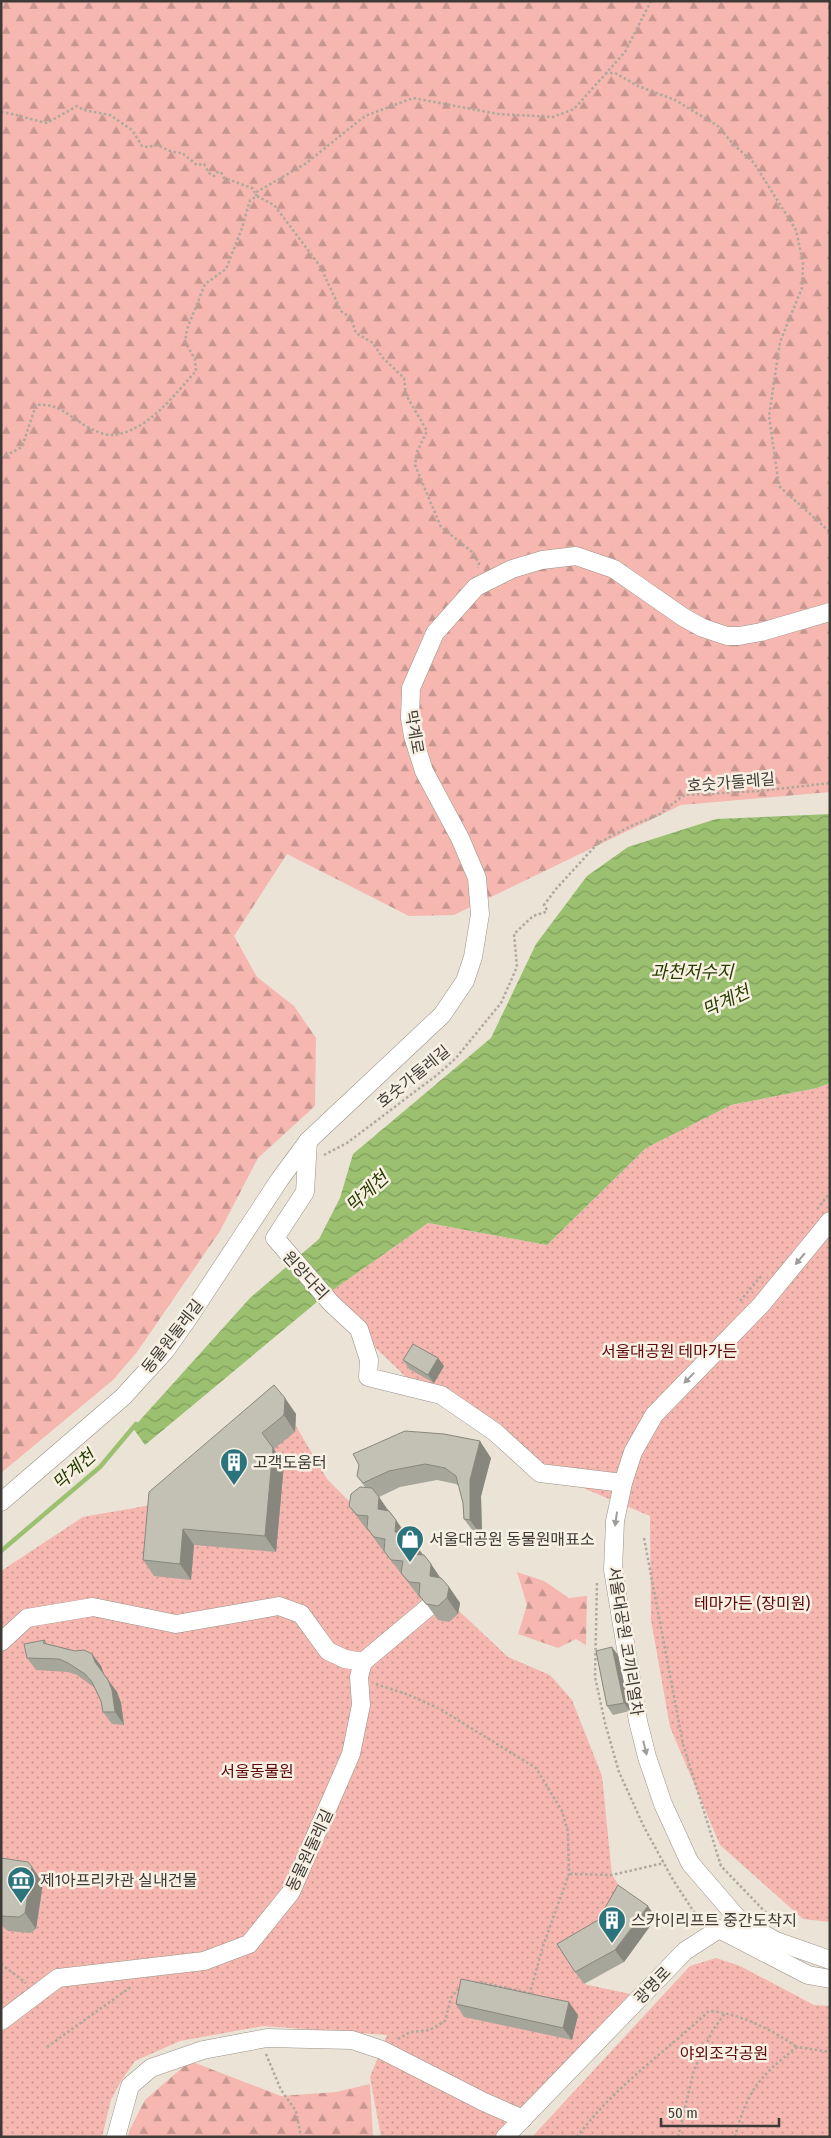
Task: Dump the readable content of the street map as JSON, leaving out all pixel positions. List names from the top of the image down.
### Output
{
  "streets": {
    "street": [
      "막계로",
      "원앙다리",
      "동물원둘레길",
      "서울대공원 코끼리열차",
      "광명로"
    ],
    "path": ["호숫가둘레길"]
  },
  "crossings": [
    ["막계로", "동물원둘레길"],
    ["원앙다리", "동물원둘레길"],
    ["원앙다리", "서울대공원 코끼리열차"]
  ],
  "one_way": ["서울대공원 코끼리열차"],
  "water": ["과천저수지", "막계천"],
  "parks": [
    "서울대공원 테마가든",
    "테마가든 (장미원)",
    "서울동물원",
    "야외조각공원"
  ],
  "places": {
    "building": ["고객도움터", "스카이리프트 중간도착지"],
    "shop": ["서울대공원 동물원매표소"],
    "museum": ["제1아프리카관 실내건물"]
  },
  "scale_bar": "50 m"
}
